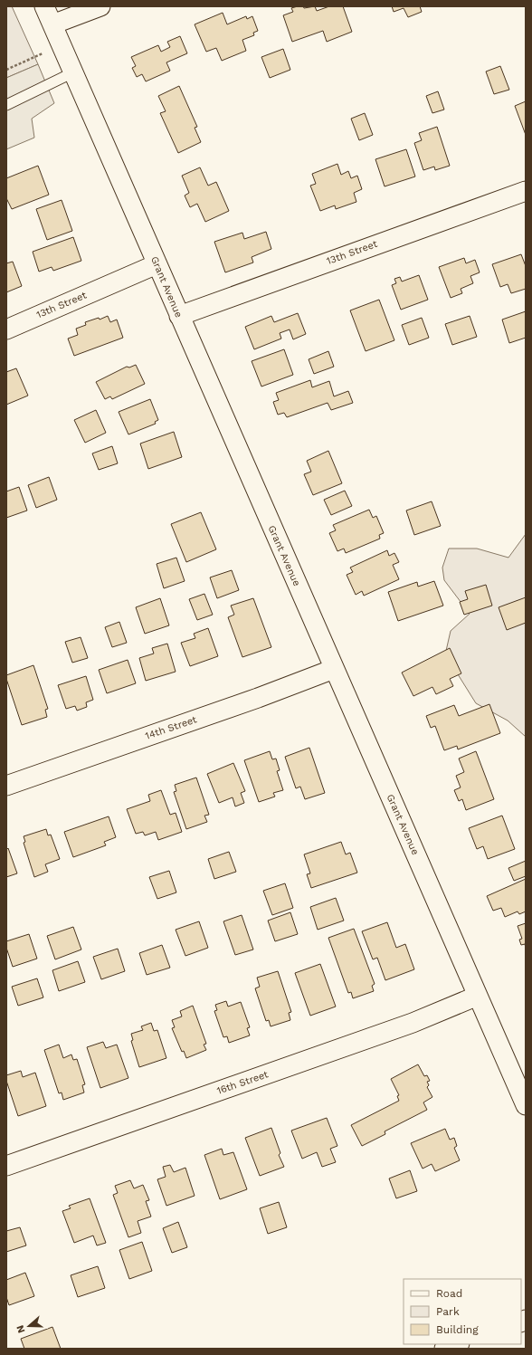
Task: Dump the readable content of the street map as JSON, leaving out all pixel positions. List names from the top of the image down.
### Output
{
  "streets": {
    "street": [
      "13th Street",
      "Grant Avenue",
      "14th Street",
      "16th Street"
    ]
  },
  "crossings": [
    ["13th Street", "Grant Avenue"],
    ["Grant Avenue", "14th Street"],
    ["Grant Avenue", "16th Street"]
  ],
  "legend": ["Road", "Park", "Building"],
  "north": "left"
}
